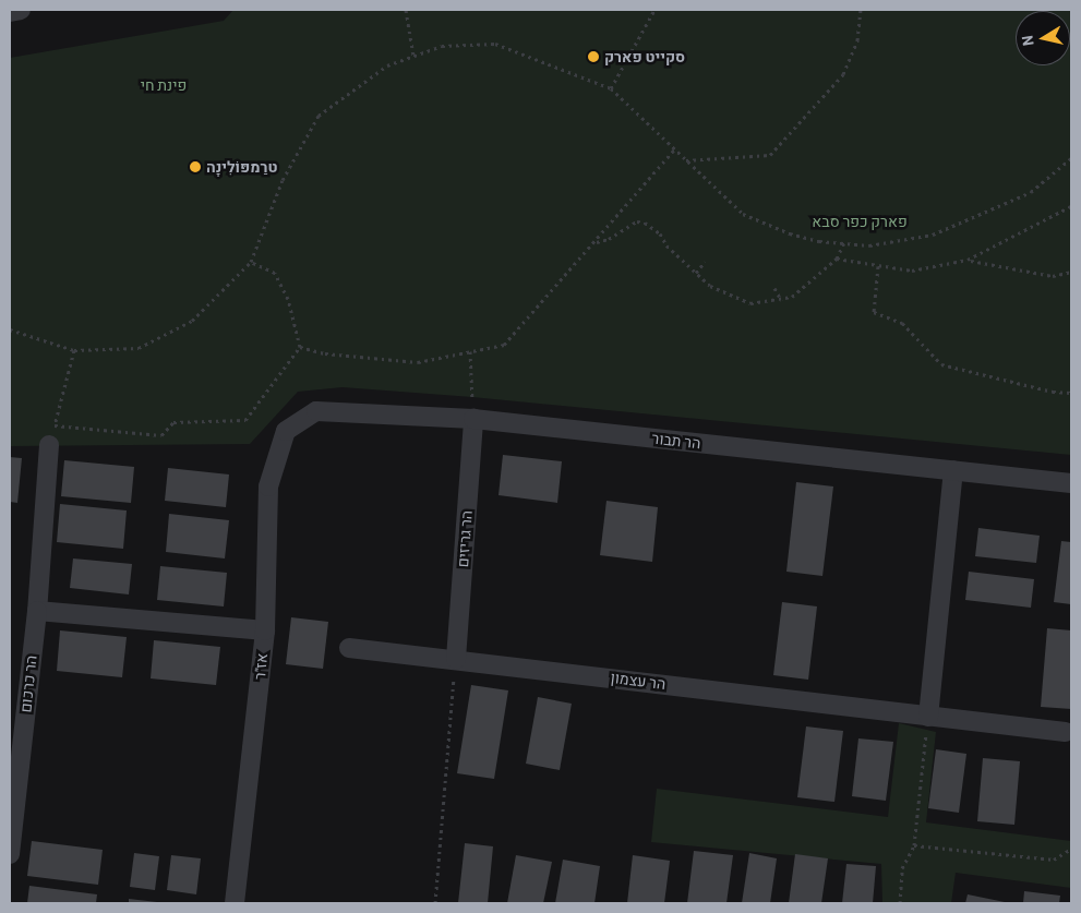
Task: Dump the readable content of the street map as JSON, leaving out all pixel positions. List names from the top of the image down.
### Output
{
  "streets": {
    "street": [
      "הר תבור",
      "הר גריזים",
      "אז\"ר",
      "הר עצמון",
      "הר כרכום"
    ]
  },
  "crossings": [
    ["הר תבור", "הר גריזים"],
    ["הר תבור", "אז\"ר"],
    ["הר גריזים", "הר עצמון"]
  ],
  "parks": ["פינת חי", "פארק כפר סבא"],
  "places": ["סקייט פארק", "טרַמפּוֹלִינָה"],
  "north": "left"
}
